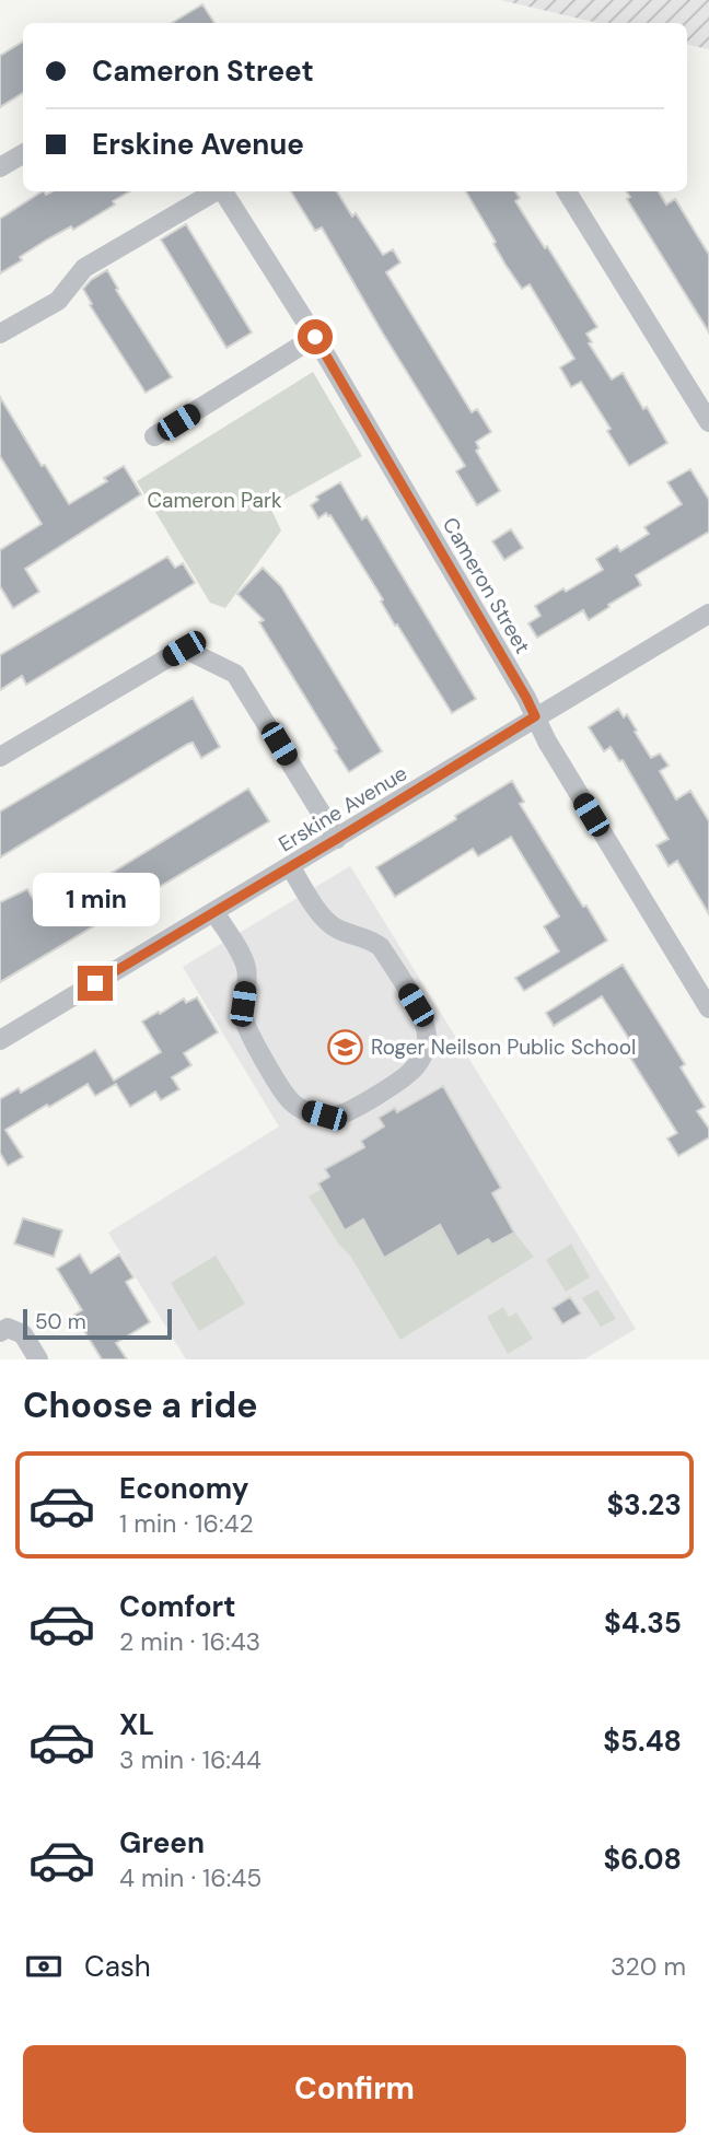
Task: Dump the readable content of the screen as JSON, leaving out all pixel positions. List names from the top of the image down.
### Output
{
  "streets": {
    "street": ["Cameron Street", "Erskine Avenue"]
  },
  "crossings": [
    ["Cameron Street", "Erskine Avenue"]
  ],
  "parks": ["Cameron Park"],
  "places": {
    "school or university": ["Roger Neilson Public School"]
  },
  "scale_bar": "50 m",
  "page": {
    "banner": ["Cameron Street", "Erskine Avenue"],
    "bubble": "1 min",
    "scale": "50 m",
    "heading": "Choose a ride",
    "list": [
      {
        "name": "Economy",
        "note": "1 min · 16:42",
        "value": "$3.23"
      },
      {
        "name": "Comfort",
        "note": "2 min · 16:43",
        "value": "$4.35"
      },
      {
        "name": "XL",
        "note": "3 min · 16:44",
        "value": "$5.48"
      },
      {
        "name": "Green",
        "note": "4 min · 16:45",
        "value": "$6.08"
      }
    ],
    "pay": ["Cash", "320 m"],
    "buttons": "Confirm"
  }
}
